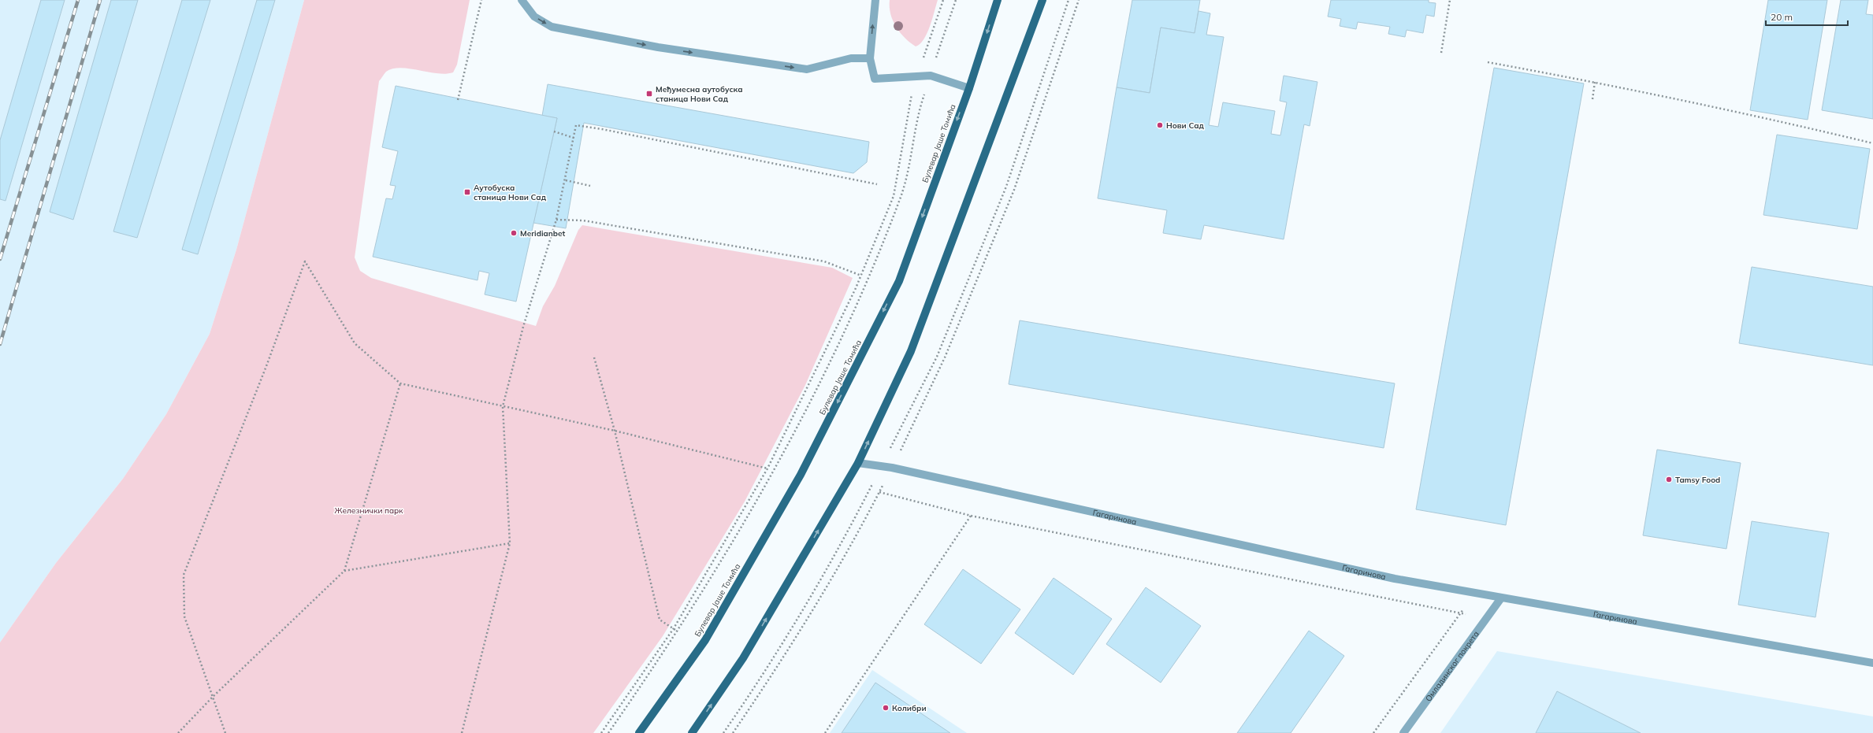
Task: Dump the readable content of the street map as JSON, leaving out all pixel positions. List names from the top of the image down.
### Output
{
  "streets": {
    "main road": ["Булевар Јаше Томића"],
    "street": ["Гагаринова", "Омладинског покрета"]
  },
  "crossings": [
    ["Гагаринова", "Омладинског покрета"]
  ],
  "parks": ["Железнички парк"],
  "places": {
    "transit": ["Међумесна аутобуска станица Нови Сад", "Аутобуска станица Нови Сад"],
    "other": [
      "Нови Сад",
      "Meridianbet",
      "Tamsy Food",
      "Колибри"
    ]
  },
  "scale_bar": "20 m"
}
